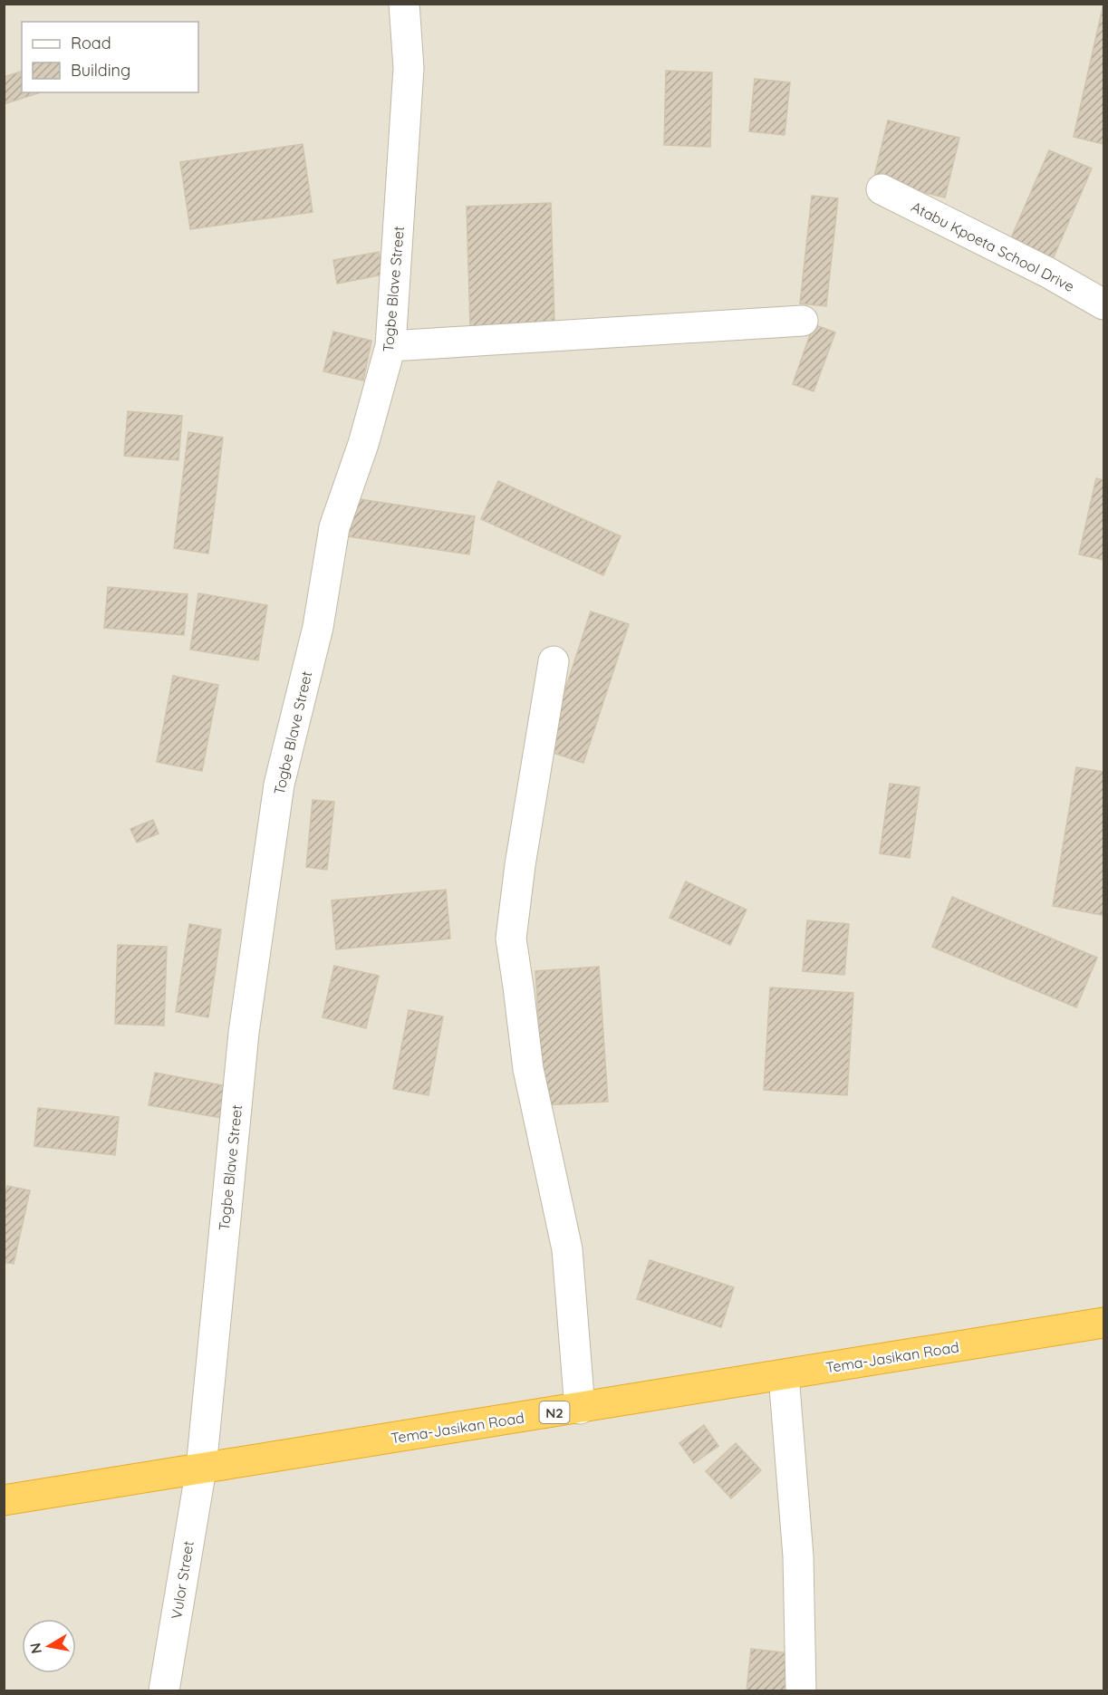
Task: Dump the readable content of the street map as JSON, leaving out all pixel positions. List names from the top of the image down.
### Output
{
  "streets": {
    "highway": ["Tema-Jasikan Road", "N2"],
    "street": ["Atabu Kpoeta School Drive", "Togbe Blave Street", "Vulor Street"]
  },
  "crossings": [
    ["Togbe Blave Street", "Tema-Jasikan Road"],
    ["Togbe Blave Street", "Vulor Street"],
    ["Tema-Jasikan Road", "Vulor Street"]
  ],
  "legend": ["Road", "Building"],
  "north": "left"
}
